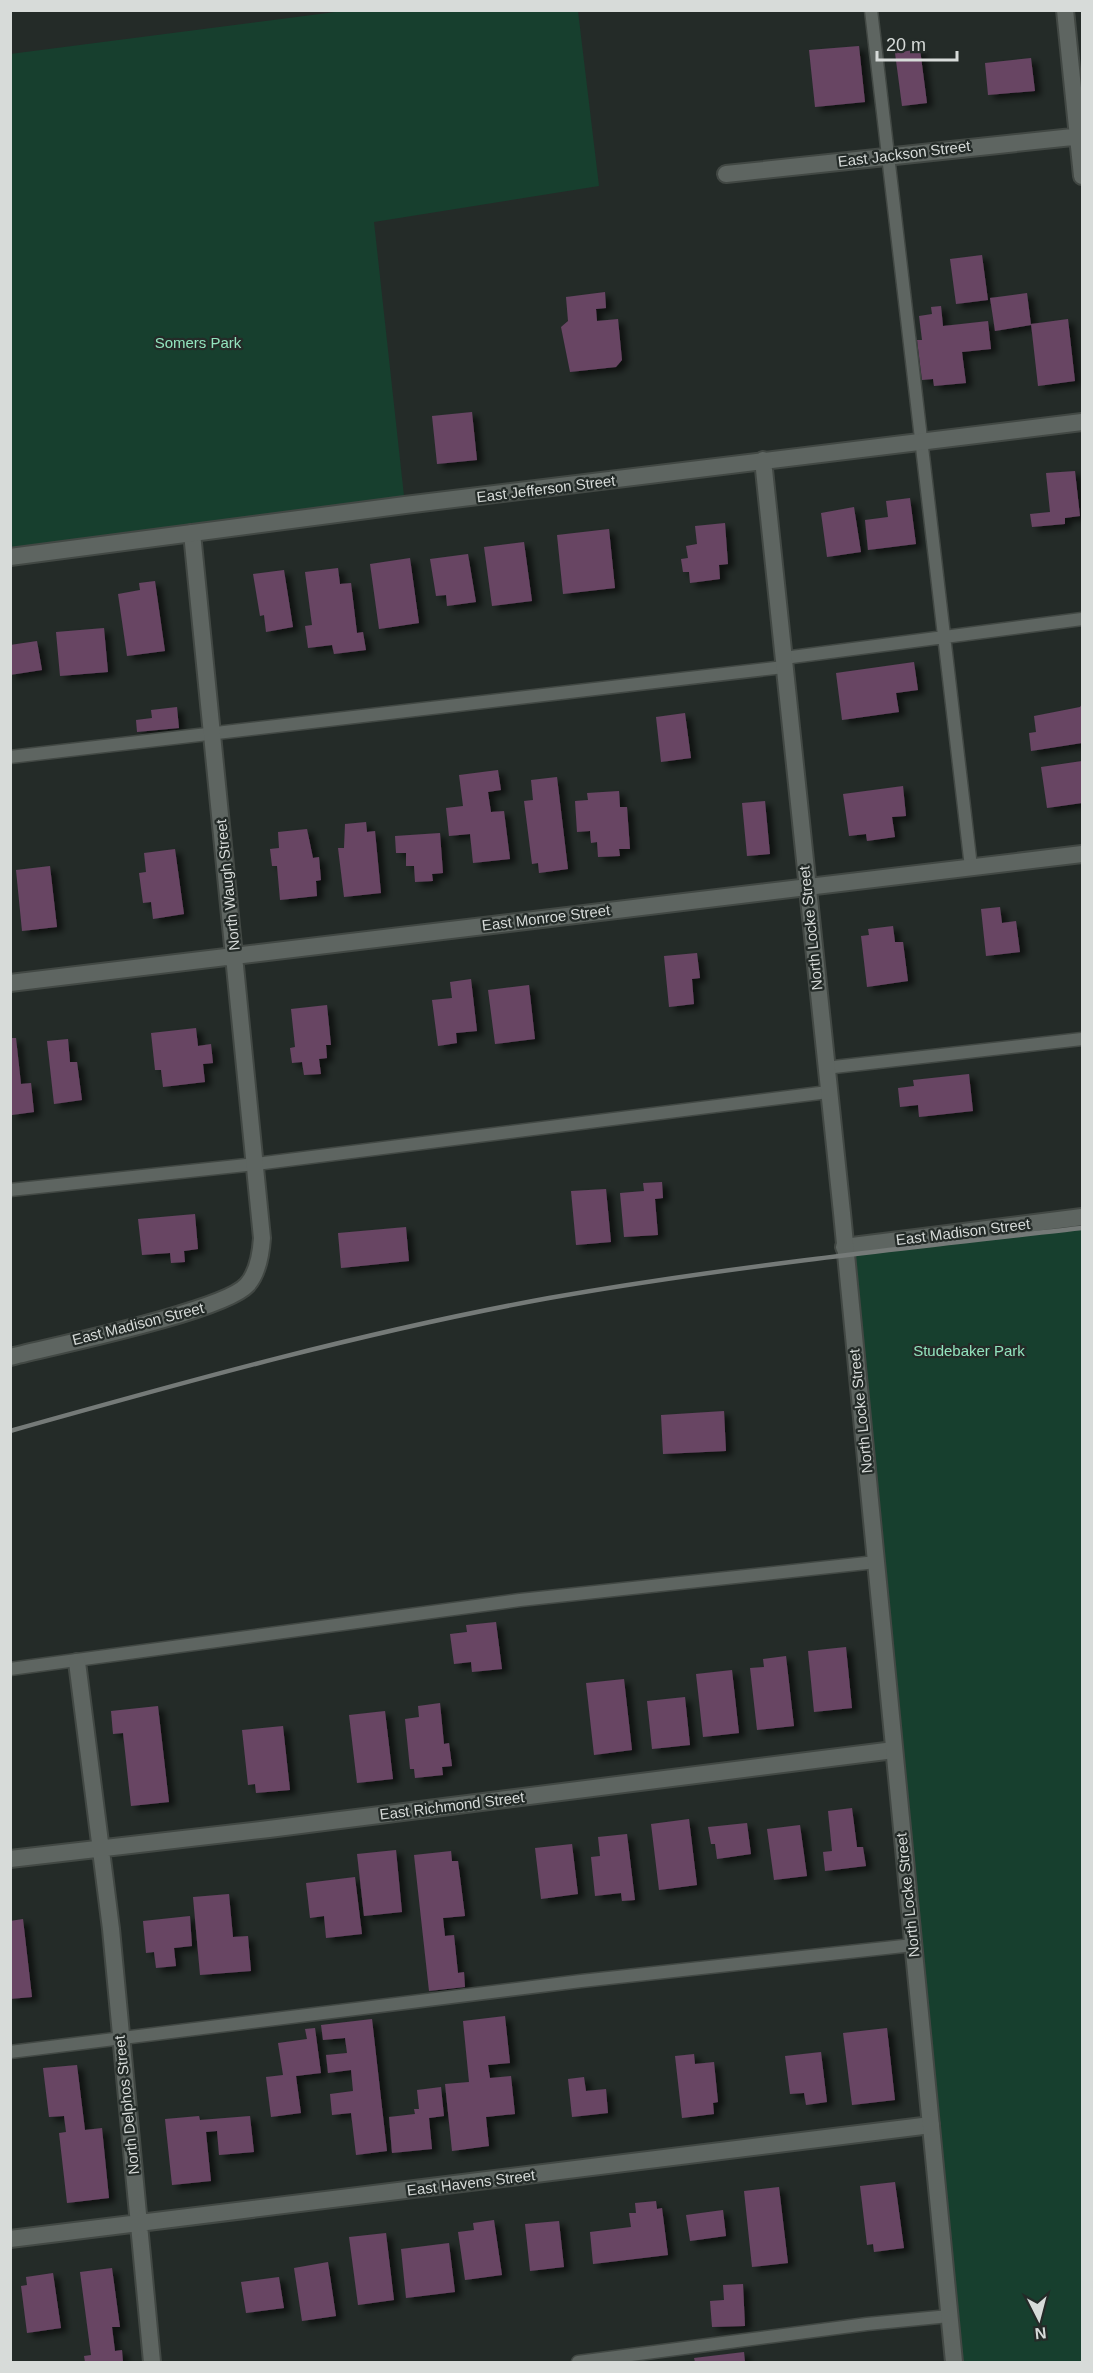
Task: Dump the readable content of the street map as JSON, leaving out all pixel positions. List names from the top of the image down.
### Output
{
  "streets": {
    "street": [
      "East Jackson Street",
      "East Jefferson Street",
      "North Waugh Street",
      "East Monroe Street",
      "North Locke Street",
      "East Madison Street",
      "East Richmond Street",
      "North Delphos Street",
      "East Havens Street"
    ]
  },
  "crossings": [
    ["East Jefferson Street", "North Waugh Street"],
    ["East Jefferson Street", "North Locke Street"],
    ["North Waugh Street", "East Monroe Street"],
    ["North Waugh Street", "East Madison Street"],
    ["East Monroe Street", "North Locke Street"],
    ["North Locke Street", "East Madison Street"],
    ["North Locke Street", "East Richmond Street"],
    ["North Locke Street", "East Havens Street"],
    ["East Richmond Street", "North Delphos Street"],
    ["North Delphos Street", "East Havens Street"]
  ],
  "parks": ["Somers Park", "Studebaker Park"],
  "scale_bar": "20 m",
  "north": "bottom"
}
